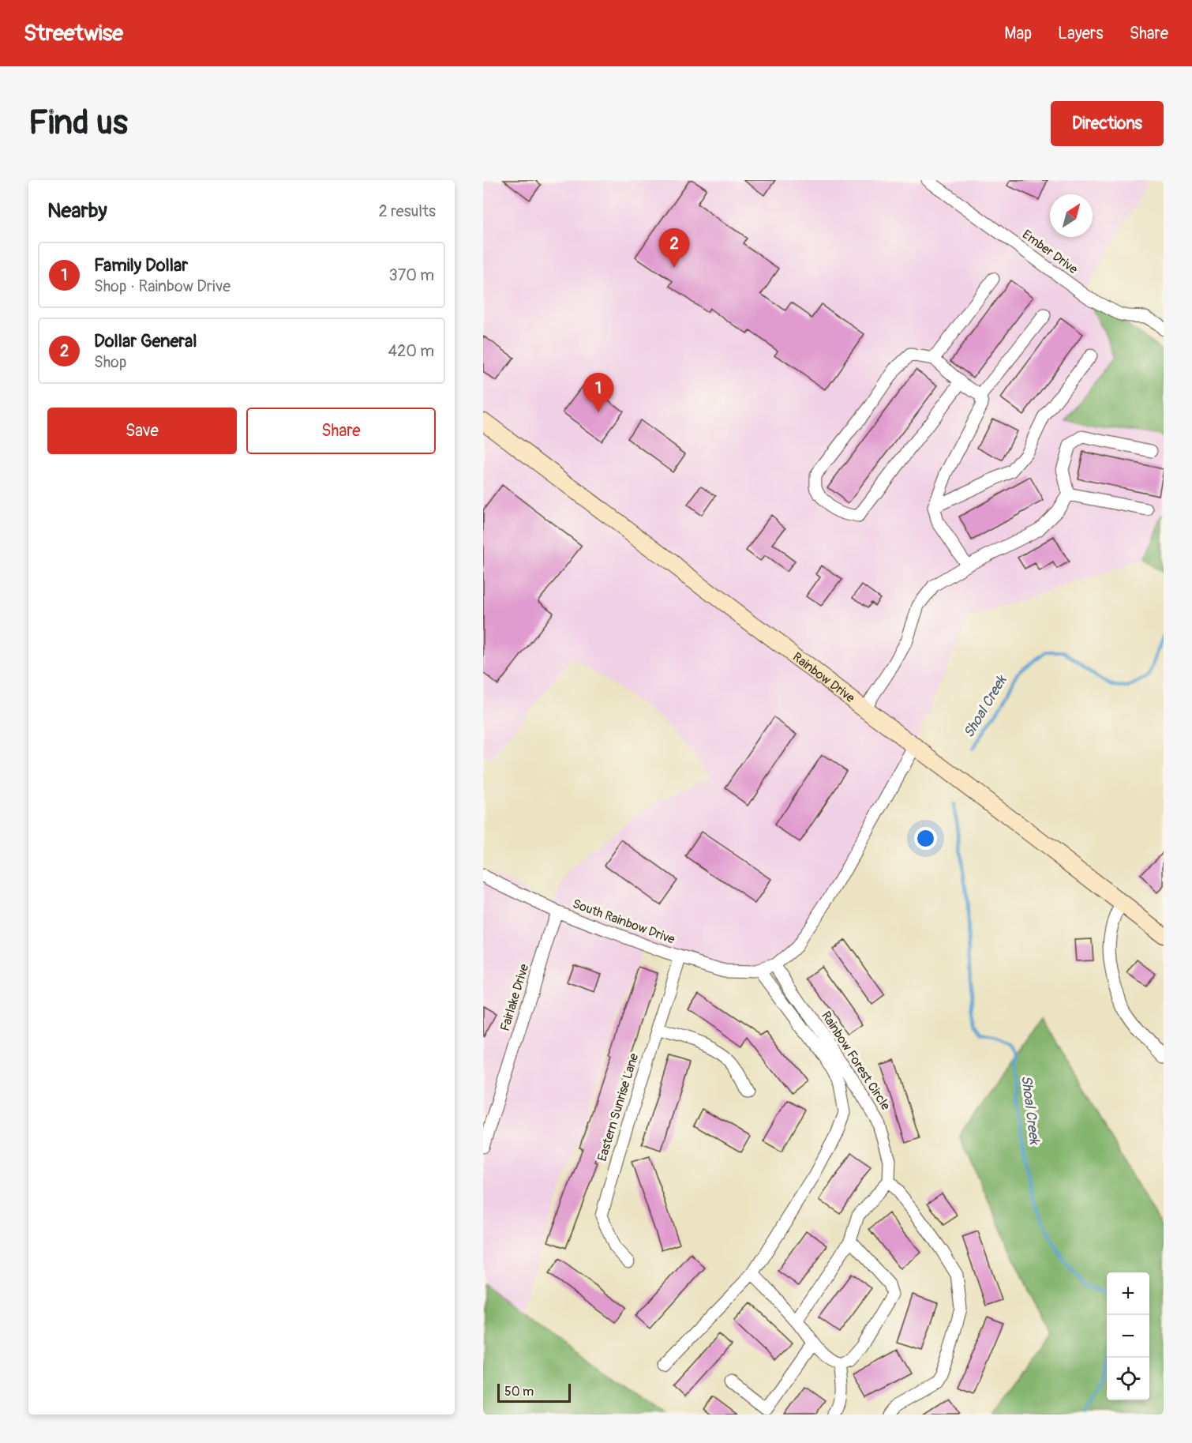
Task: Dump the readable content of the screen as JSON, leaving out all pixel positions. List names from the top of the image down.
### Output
{
  "streets": {
    "street": [
      "Ember Drive",
      "Rainbow Drive",
      "South Rainbow Drive",
      "Fairlake Drive",
      "Rainbow Forest Circle",
      "Eastern Sunrise Lane"
    ]
  },
  "crossings": [
    ["Rainbow Drive", "South Rainbow Drive"],
    ["South Rainbow Drive", "Fairlake Drive"],
    ["South Rainbow Drive", "Rainbow Forest Circle"],
    ["South Rainbow Drive", "Eastern Sunrise Lane"]
  ],
  "water": ["Shoal Creek"],
  "scale_bar": "50 m",
  "north": "top right",
  "page": {
    "header": "Streetwise",
    "nav": ["Map", "Layers", "Share"],
    "buttons": [
      "Directions",
      ["Save", "Share"]
    ],
    "title": "Find us",
    "heading": ["Nearby", "2 results"],
    "pins": ["2", "1"],
    "list": [
      {
        "mark": "1",
        "name": "Family Dollar",
        "note": "Shop · Rainbow Drive",
        "value": "370 m"
      },
      {
        "mark": "2",
        "name": "Dollar General",
        "note": "Shop",
        "value": "420 m"
      }
    ],
    "map_buttons": ["+", "−"],
    "scale": "50 m"
  }
}
